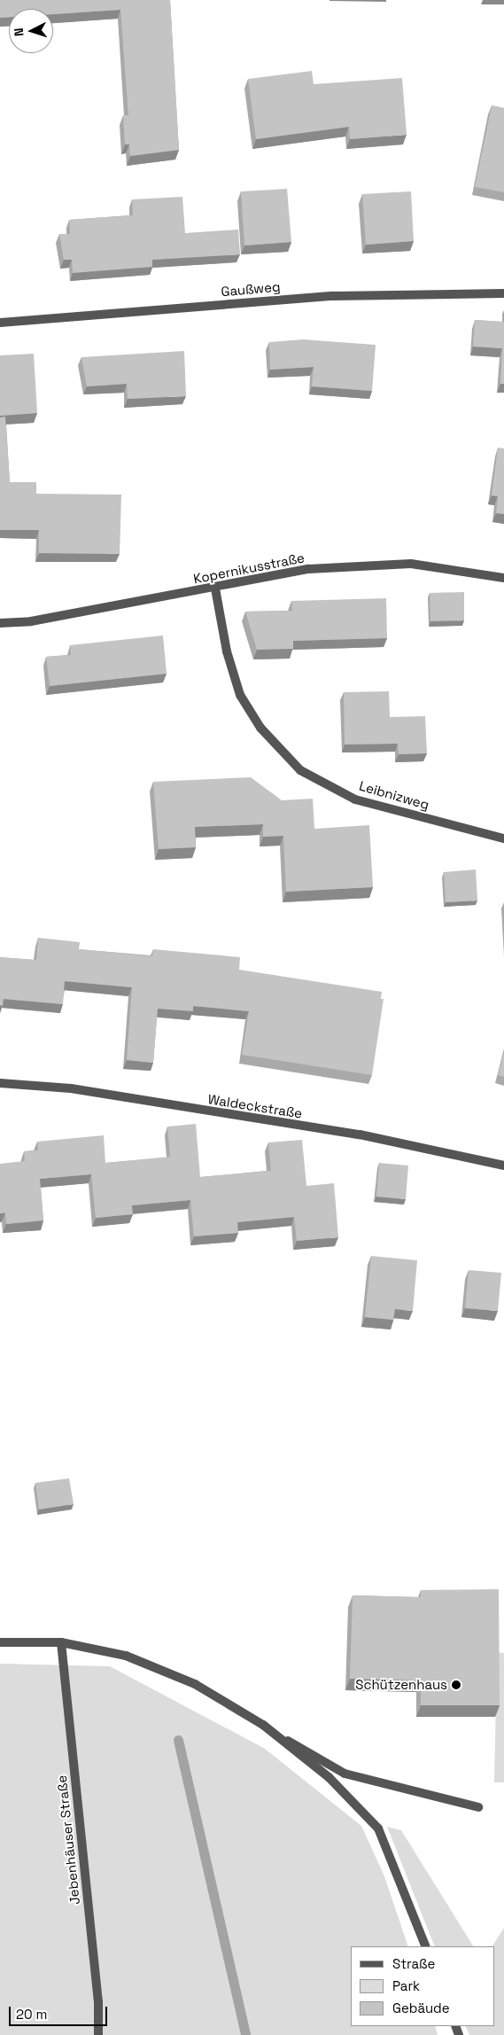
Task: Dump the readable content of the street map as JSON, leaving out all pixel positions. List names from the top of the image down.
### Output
{
  "streets": {
    "street": [
      "Gaußweg",
      "Kopernikusstraße",
      "Leibnizweg",
      "Waldeckstraße",
      "Jebenhäuser Straße"
    ]
  },
  "crossings": [
    ["Kopernikusstraße", "Leibnizweg"]
  ],
  "places": ["Schützenhaus"],
  "legend": ["Straße", "Park", "Gebäude"],
  "scale_bar": "20 m",
  "north": "left"
}
